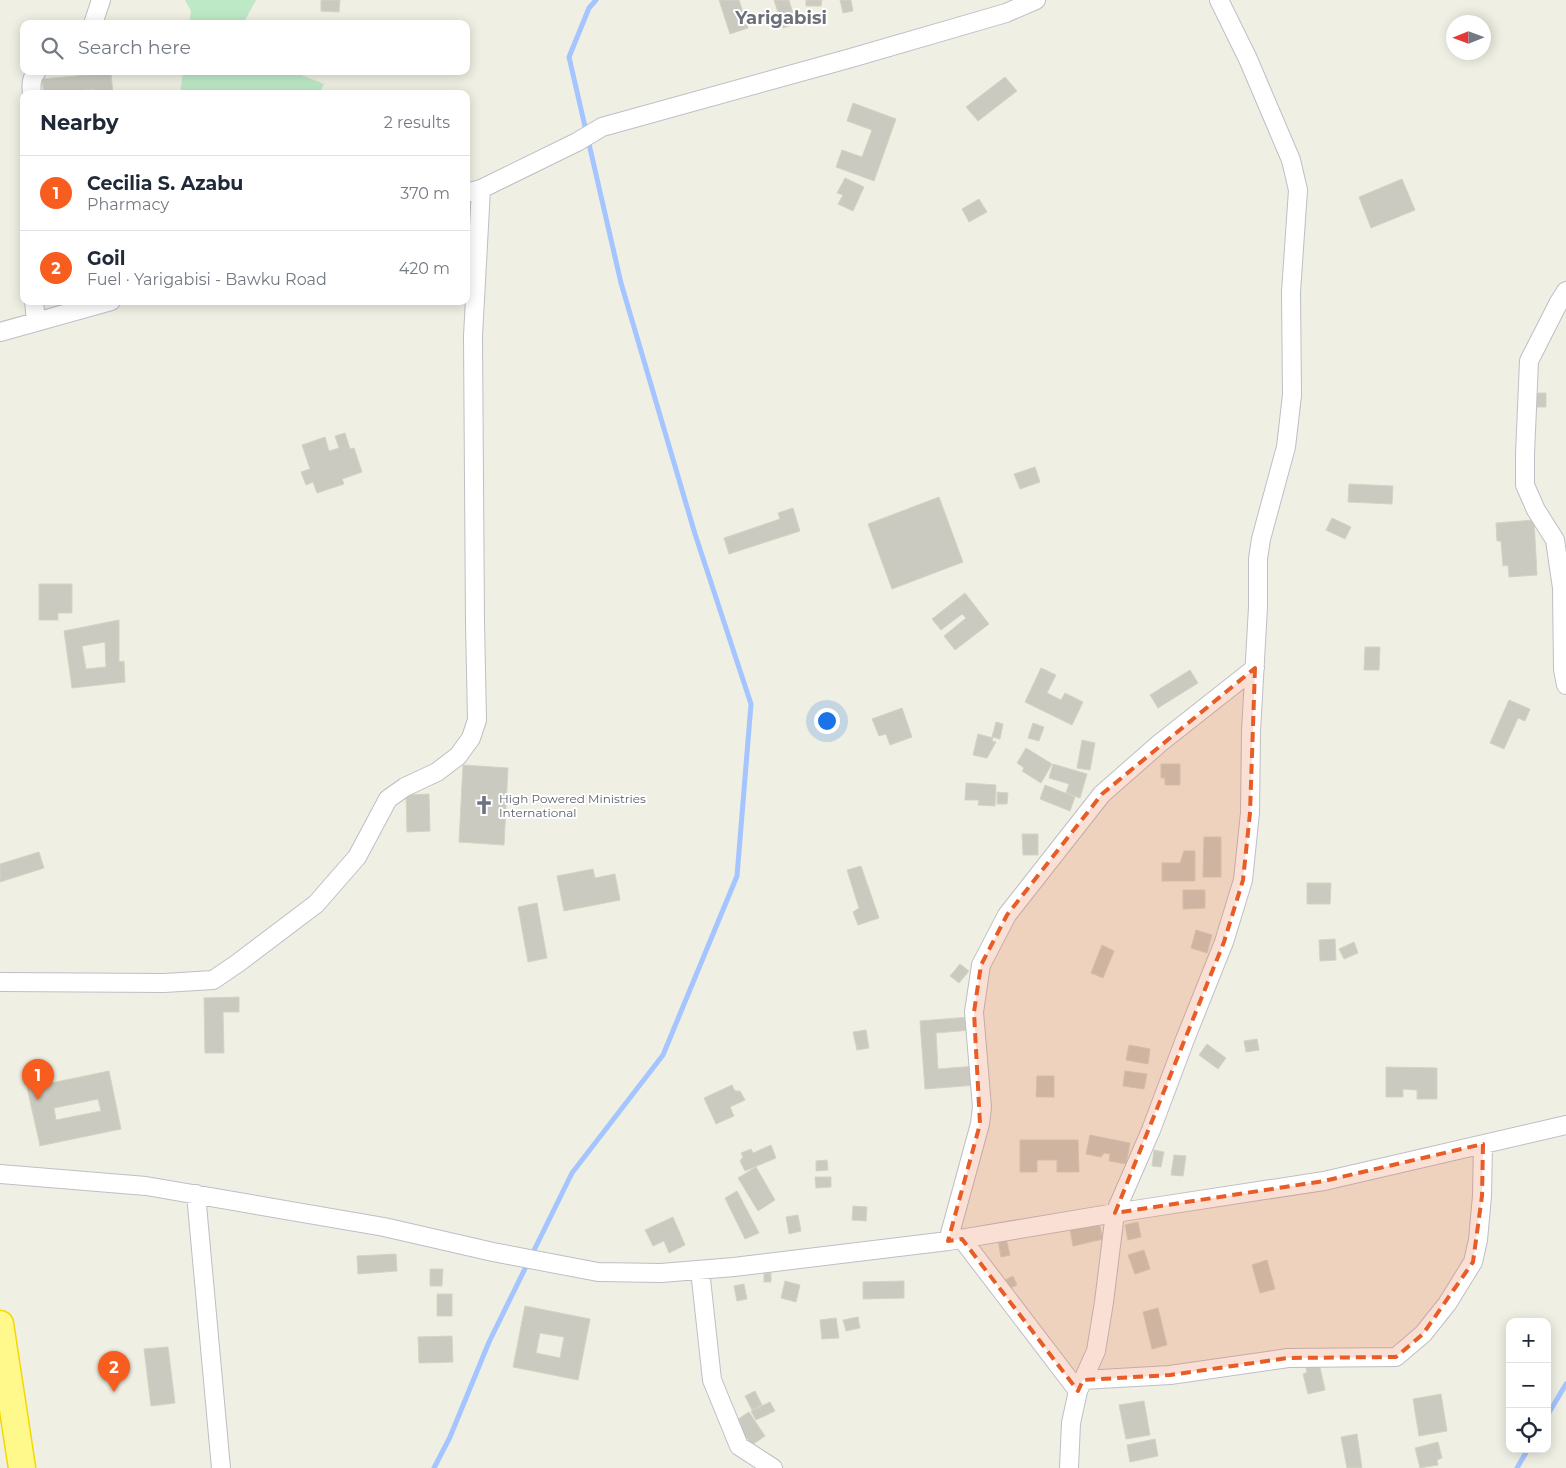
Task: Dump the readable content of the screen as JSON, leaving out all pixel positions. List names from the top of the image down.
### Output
{
  "districts": ["Yarigabisi"],
  "places": {
    "church": ["High Powered Ministries International"]
  },
  "north": "left",
  "page": {
    "search": "Search here",
    "heading": ["Nearby", "2 results"],
    "list": [
      {
        "mark": "1",
        "name": "Cecilia S. Azabu",
        "note": "Pharmacy",
        "value": "370 m"
      },
      {
        "mark": "2",
        "name": "Goil",
        "note": "Fuel · Yarigabisi - Bawku Road",
        "value": "420 m"
      }
    ],
    "pins": ["1", "2"],
    "map_buttons": ["+", "−"]
  }
}
